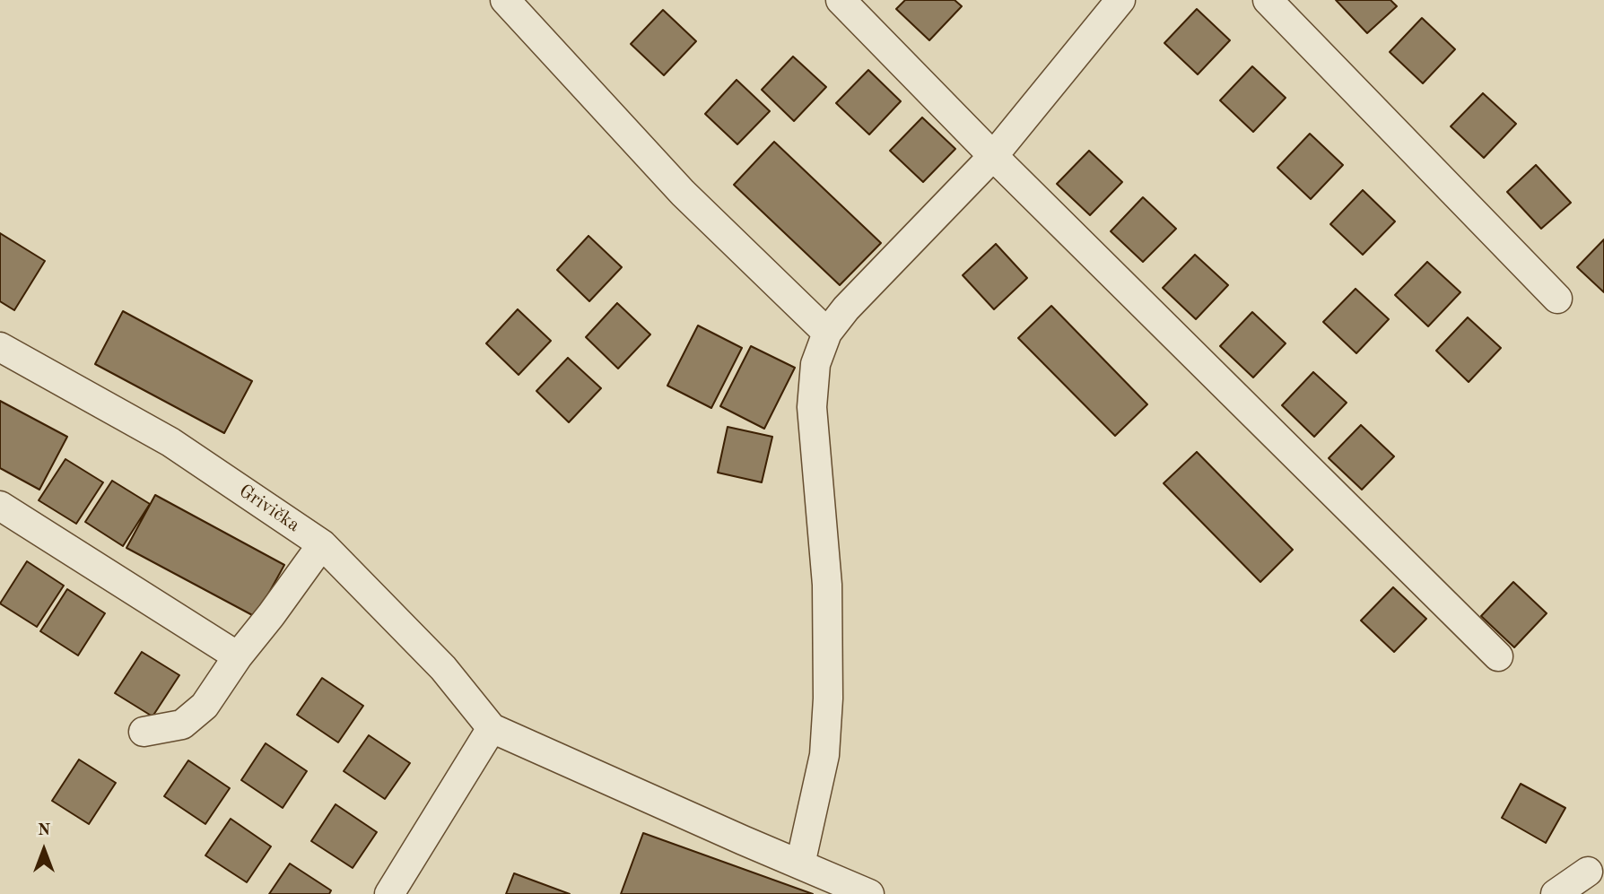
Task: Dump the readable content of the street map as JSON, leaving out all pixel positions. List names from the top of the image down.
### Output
{
  "streets": {
    "street": ["Grivička"]
  },
  "north": "top"
}
